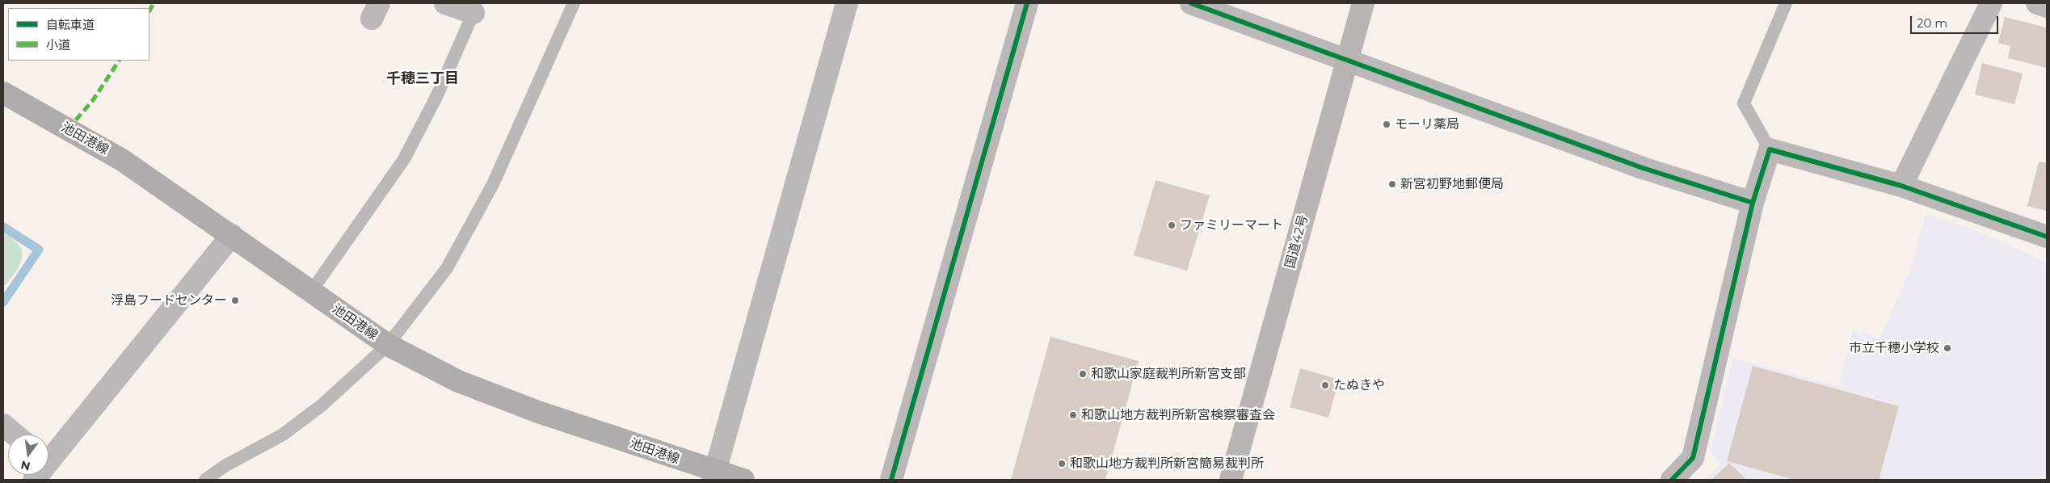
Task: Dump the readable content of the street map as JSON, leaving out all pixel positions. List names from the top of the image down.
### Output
{
  "streets": {
    "highway": ["国道42号"],
    "main road": ["池田港線"]
  },
  "districts": ["千穂三丁目"],
  "places": [
    "モーリ薬局",
    "新宮初野地郵便局",
    "ファミリーマート",
    "浮島フードセンター",
    "市立千穂小学校",
    "和歌山家庭裁判所新宮支部",
    "たぬきや",
    "和歌山地方裁判所新宮検察審査会",
    "和歌山地方裁判所新宮簡易裁判所"
  ],
  "legend": ["自転車道", "小道"],
  "scale_bar": "20 m",
  "north": "bottom"
}
